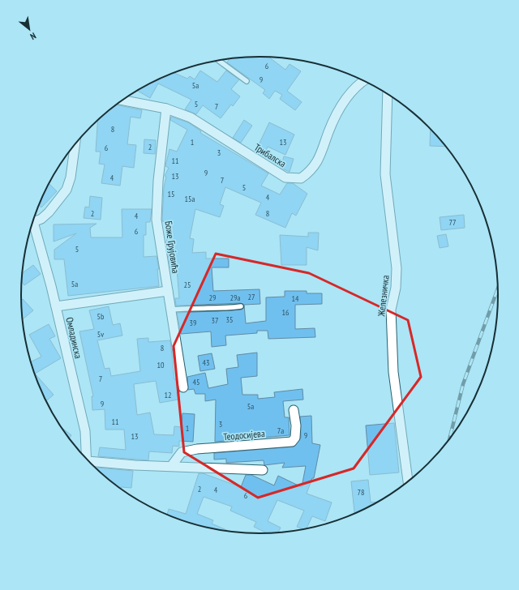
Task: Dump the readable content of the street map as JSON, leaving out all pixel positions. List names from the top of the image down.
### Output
{
  "streets": {
    "street": [
      "Трибалска",
      "Боже Грујовића",
      "Железничка",
      "Омладинска",
      "Теодосијева"
    ]
  },
  "crossings": [
    ["Трибалска", "Боже Грујовића"]
  ],
  "house_numbers": [
    "6",
    "9",
    "5a",
    "5",
    "7",
    "8",
    "1",
    "13",
    "2",
    "6",
    "3",
    "11",
    "9",
    "13",
    "4",
    "7",
    "5",
    "15",
    "4",
    "15a",
    "2",
    "8",
    "4",
    "77",
    "6",
    "5",
    "5a",
    "25",
    "27",
    "29",
    "29a",
    "14",
    "16",
    "5b",
    "35",
    "37",
    "39",
    "5v",
    "8",
    "43",
    "10",
    "7",
    "45",
    "12",
    "9",
    "5a",
    "11",
    "3",
    "1",
    "7a",
    "9",
    "13",
    "2",
    "4",
    "78",
    "6"
  ],
  "north": "bottom right"
}
